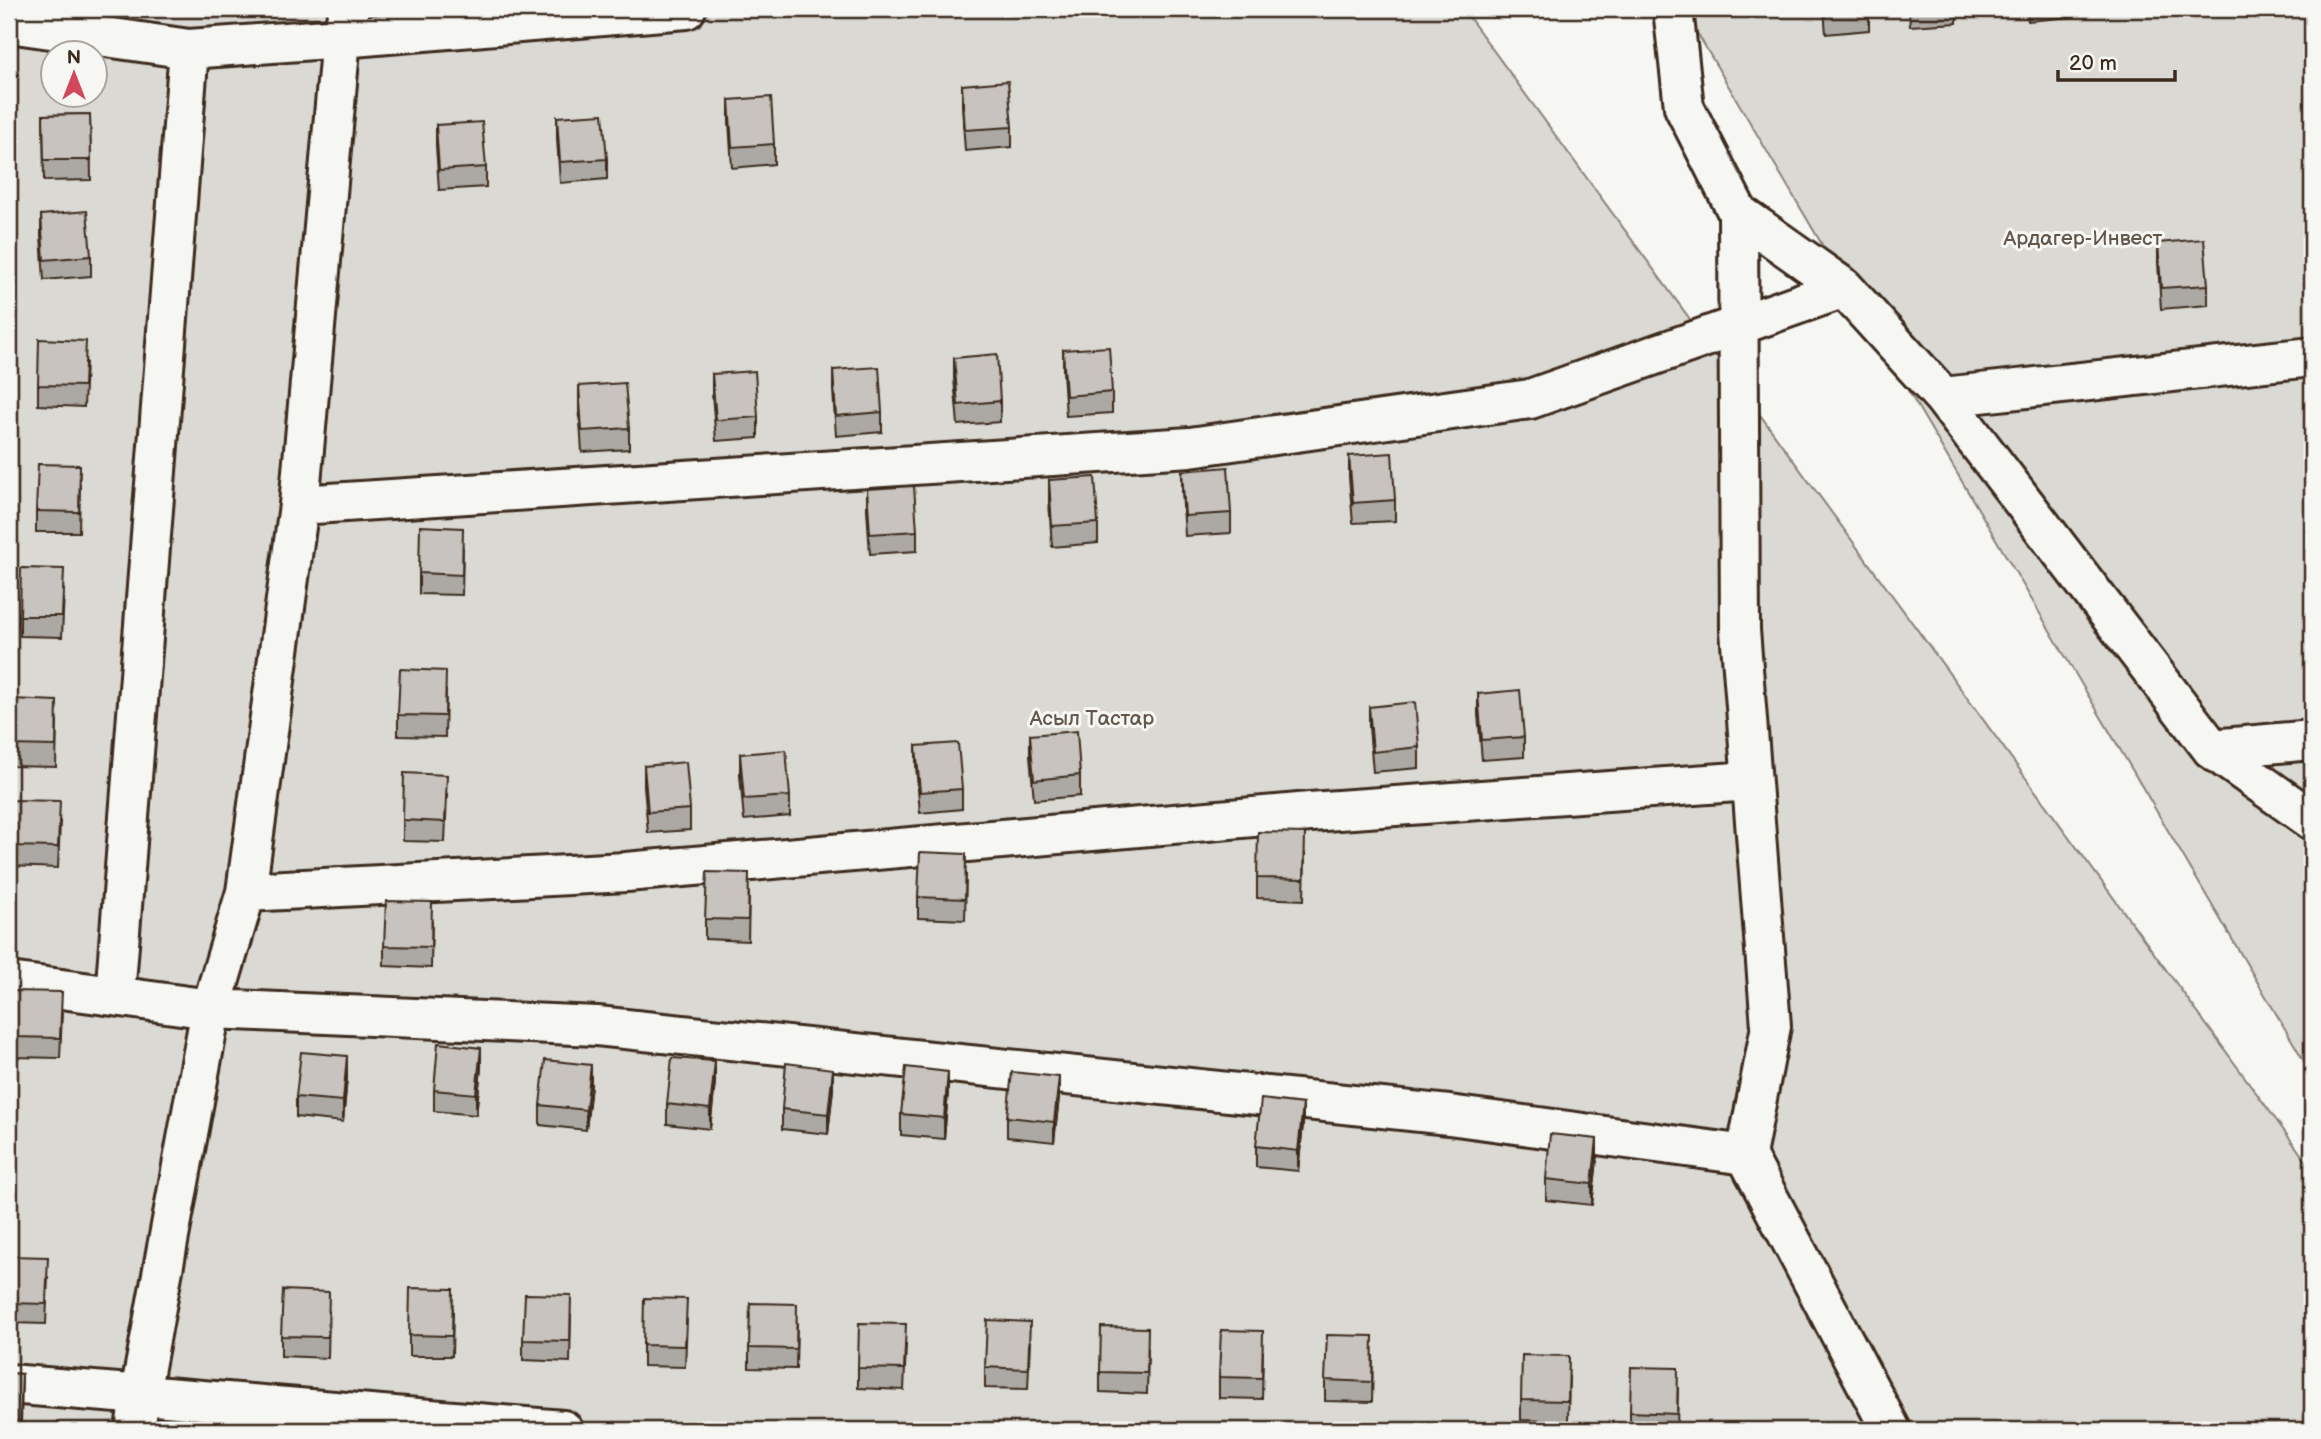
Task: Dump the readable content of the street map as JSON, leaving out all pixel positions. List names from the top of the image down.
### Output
{
  "parks": ["Ардагер-Инвест", "Асыл Тастар"],
  "scale_bar": "20 m",
  "north": "top"
}
